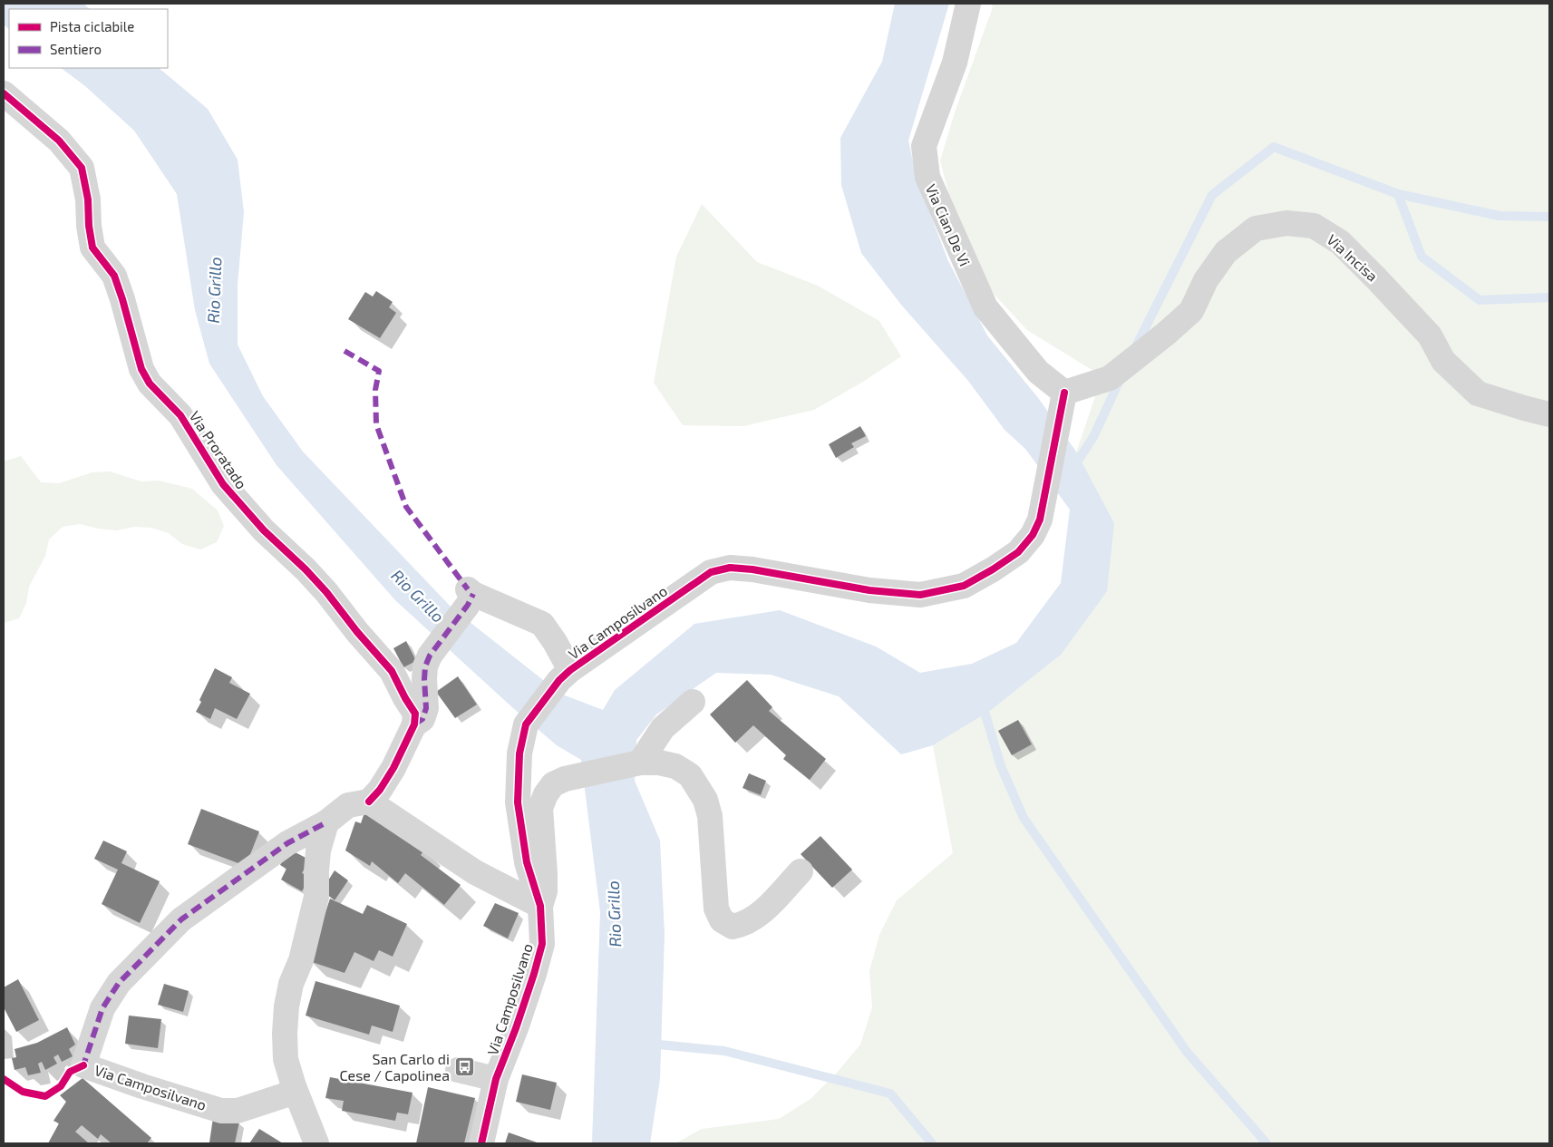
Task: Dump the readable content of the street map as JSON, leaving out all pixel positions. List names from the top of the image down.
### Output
{
  "streets": {
    "street": [
      "Via Cian De Vi",
      "Via Incisa",
      "Via Proratado",
      "Via Camposilvano"
    ]
  },
  "crossings": [
    ["Via Cian De Vi", "Via Incisa"],
    ["Via Cian De Vi", "Via Camposilvano"],
    ["Via Incisa", "Via Camposilvano"]
  ],
  "water": ["Rio Grillo"],
  "places": {
    "bus stop": ["San Carlo di Cese / Capolinea"]
  },
  "legend": ["Pista ciclabile", "Sentiero"]
}
